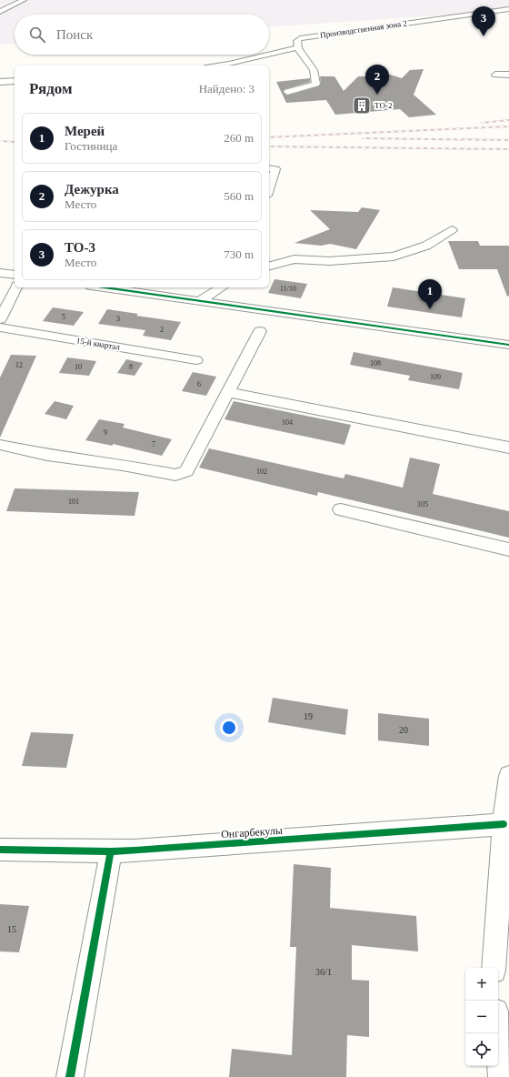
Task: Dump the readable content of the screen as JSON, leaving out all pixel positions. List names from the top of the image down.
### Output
{
  "streets": {
    "street": ["Производственная зона 2", "15-й квартал", "Онгарбекулы"]
  },
  "places": {
    "building": ["ТО-2"]
  },
  "house_numbers": [
    "11/10",
    "5",
    "3",
    "2",
    "108",
    "12",
    "10",
    "8",
    "109",
    "6",
    "104",
    "9",
    "7",
    "102",
    "101",
    "105",
    "19",
    "20",
    "15",
    "36/1"
  ],
  "page": {
    "pins": ["3", "2", "1"],
    "search": "Поиск",
    "heading": ["Рядом", "Найдено: 3"],
    "list": [
      {
        "mark": "1",
        "name": "Мерей",
        "note": "Гостиница",
        "value": "260 m"
      },
      {
        "mark": "2",
        "name": "Дежурка",
        "note": "Место",
        "value": "560 m"
      },
      {
        "mark": "3",
        "name": "ТО-3",
        "note": "Место",
        "value": "730 m"
      }
    ],
    "map_buttons": ["+", "−"]
  }
}
